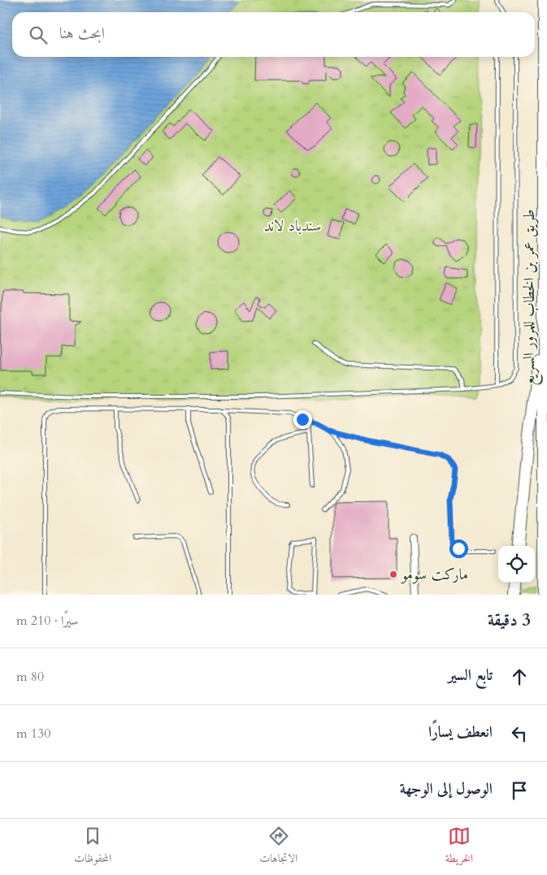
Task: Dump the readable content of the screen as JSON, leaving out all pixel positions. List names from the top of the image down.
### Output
{
  "streets": {
    "highway": ["طريق عمر بن الخطاب للمرور السريع"]
  },
  "parks": ["سندباد لاند"],
  "places": ["ماركت سومو"],
  "page": {
    "search": "ابحث هنا",
    "heading": ["3 دقيقة", "سيرًا · 210 m"],
    "list": [
      ["تابع السير", "80 m"],
      ["انعطف يسارًا", "130 m"],
      "الوصول إلى الوجهة"
    ],
    "nav": ["الخريطة", "الاتجاهات", "المحفوظات"]
  }
}
